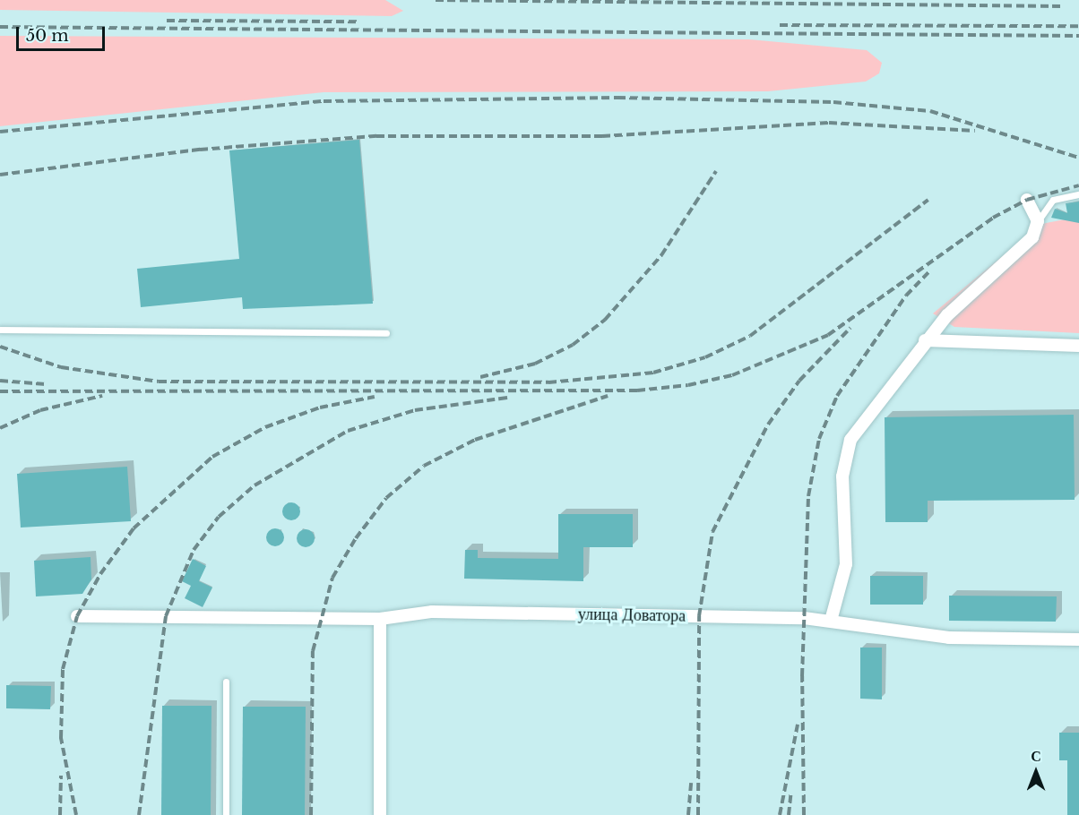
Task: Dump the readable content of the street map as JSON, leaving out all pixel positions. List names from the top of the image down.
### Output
{
  "streets": {
    "street": ["улица Доватора"]
  },
  "scale_bar": "50 m",
  "north": "top"
}
